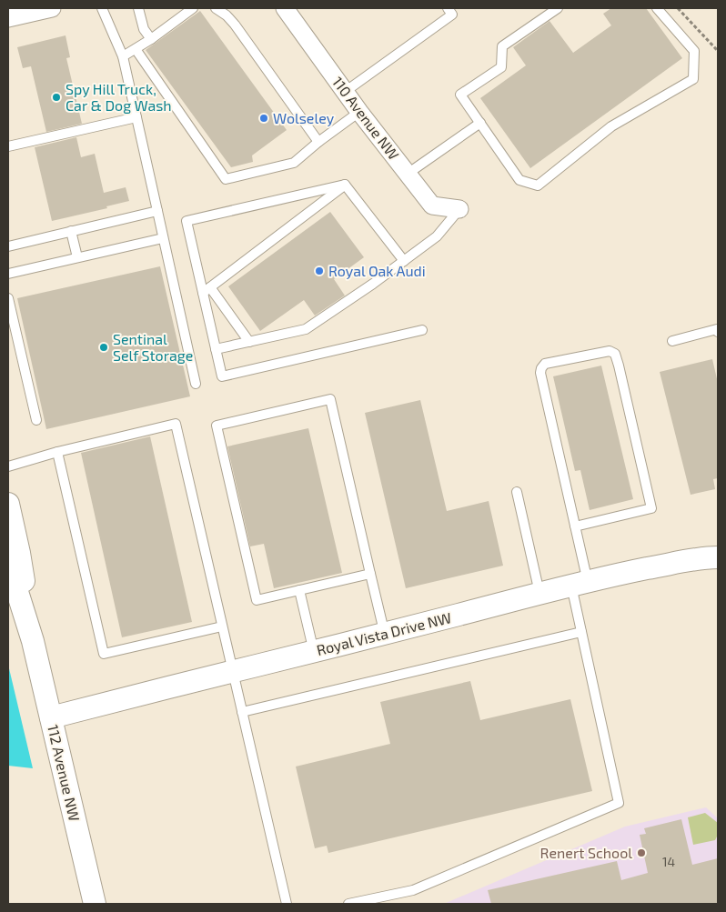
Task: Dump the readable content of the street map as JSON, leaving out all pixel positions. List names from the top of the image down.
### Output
{
  "streets": {
    "street": ["110 Avenue NW", "Royal Vista Drive NW", "112 Avenue NW"]
  },
  "crossings": [
    ["Royal Vista Drive NW", "112 Avenue NW"]
  ],
  "places": [
    "Spy Hill Truck, Car & Dog Wash",
    "Wolseley",
    "Royal Oak Audi",
    "Sentinal Self Storage",
    "Renert School"
  ],
  "house_numbers": ["14"]
}
